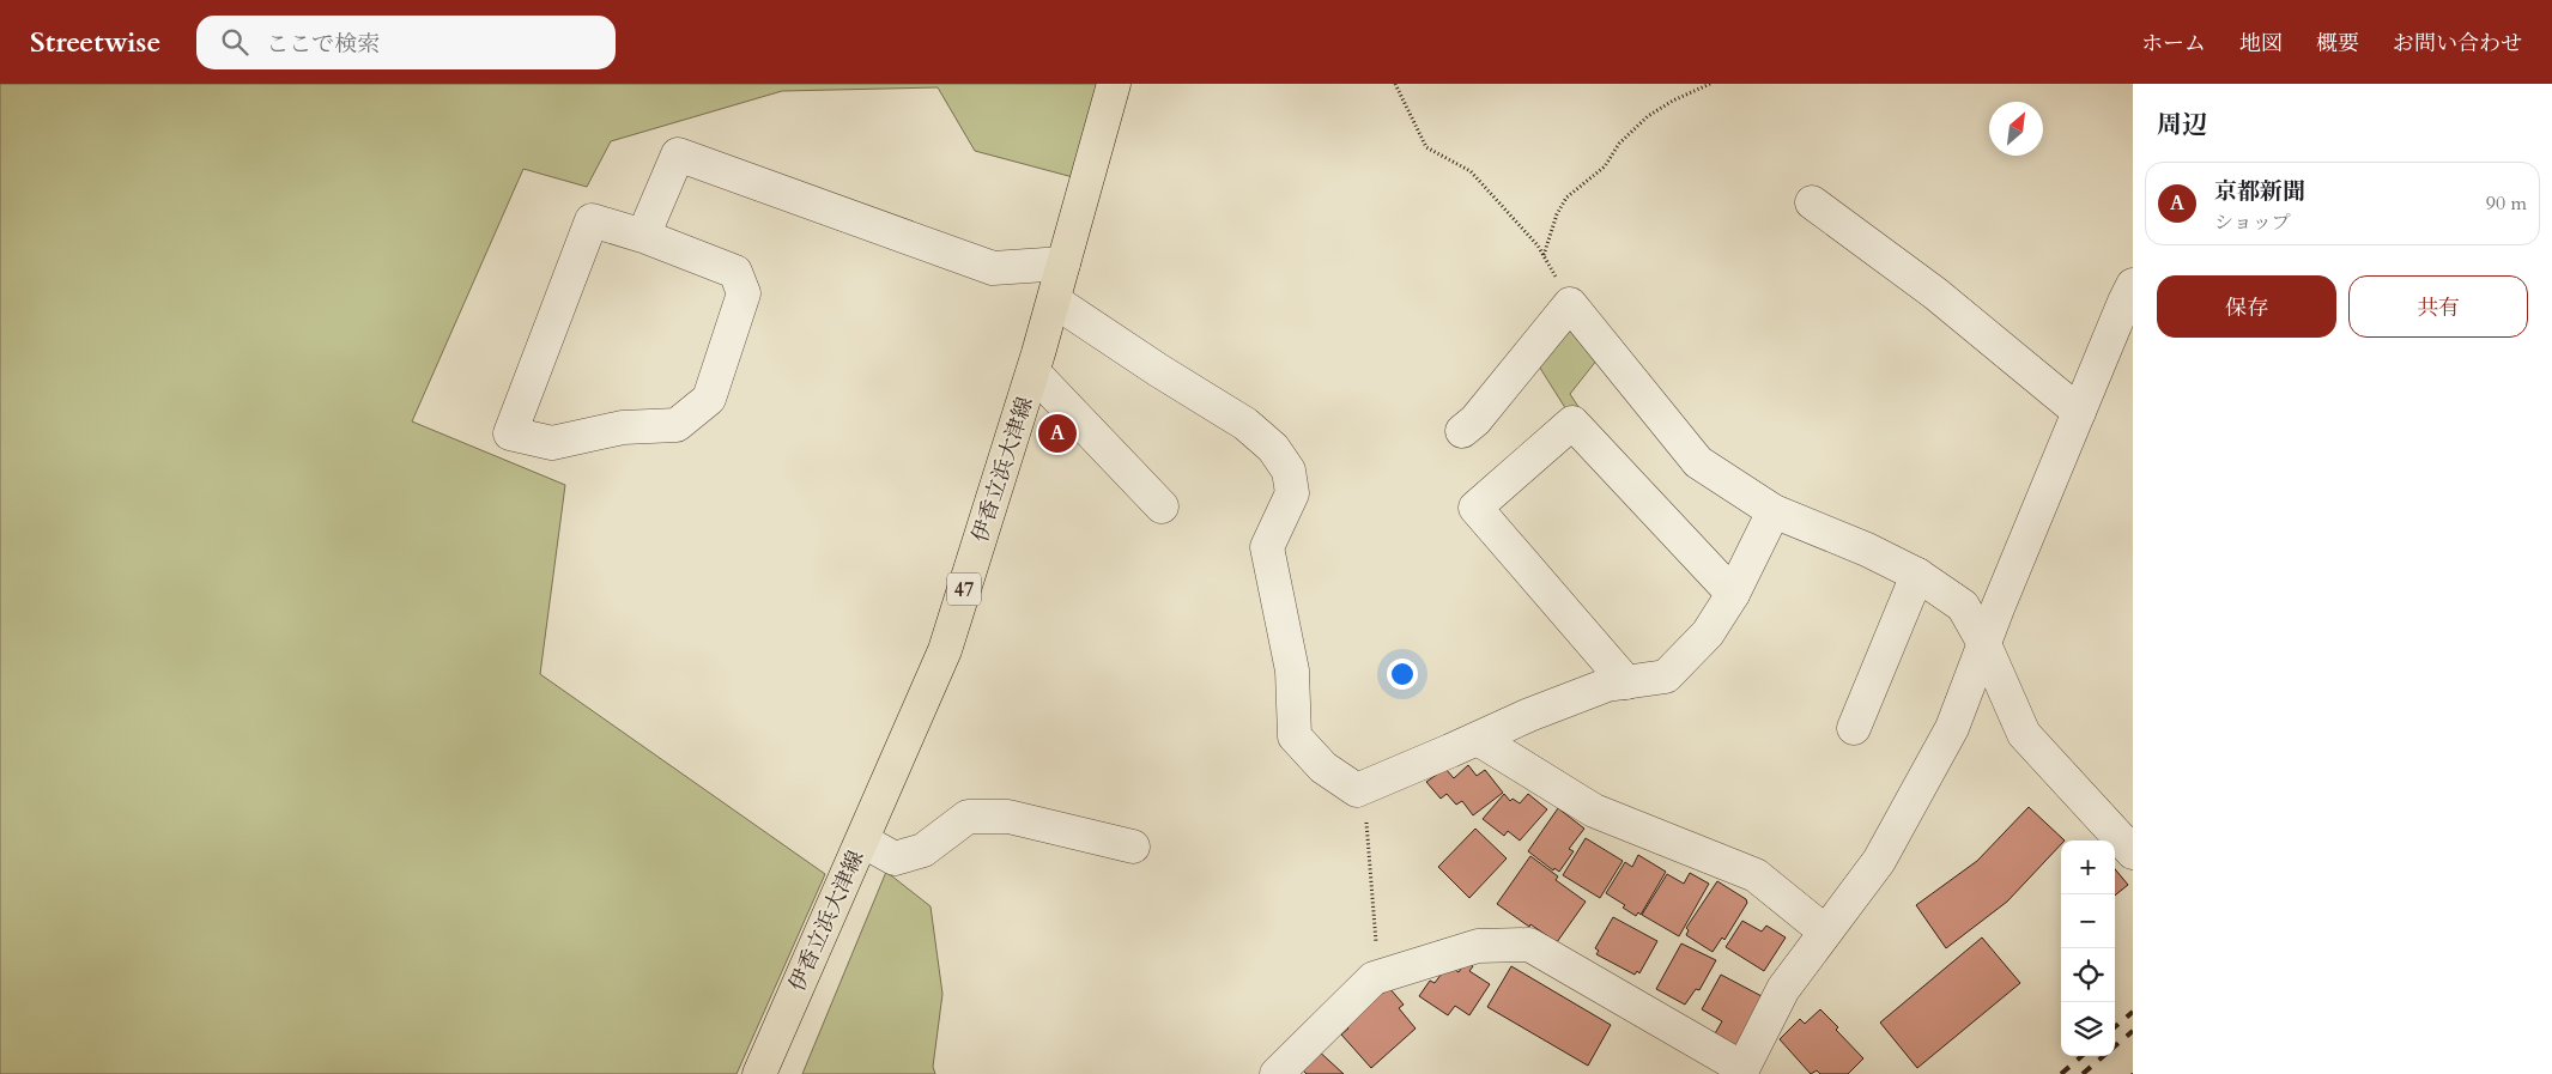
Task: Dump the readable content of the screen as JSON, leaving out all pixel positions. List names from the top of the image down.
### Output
{
  "streets": {
    "main road": ["伊香立浜大津線", "47"]
  },
  "north": "top right",
  "page": {
    "header": "Streetwise",
    "search": "ここで検索",
    "nav": [
      "ホーム",
      "地図",
      "概要",
      "お問い合わせ"
    ],
    "heading": "周辺",
    "list": [
      {
        "mark": "A",
        "name": "京都新聞",
        "note": "ショップ",
        "value": "90 m"
      }
    ],
    "buttons": ["保存", "共有"],
    "pins": "A",
    "map_buttons": ["+", "−"]
  }
}
